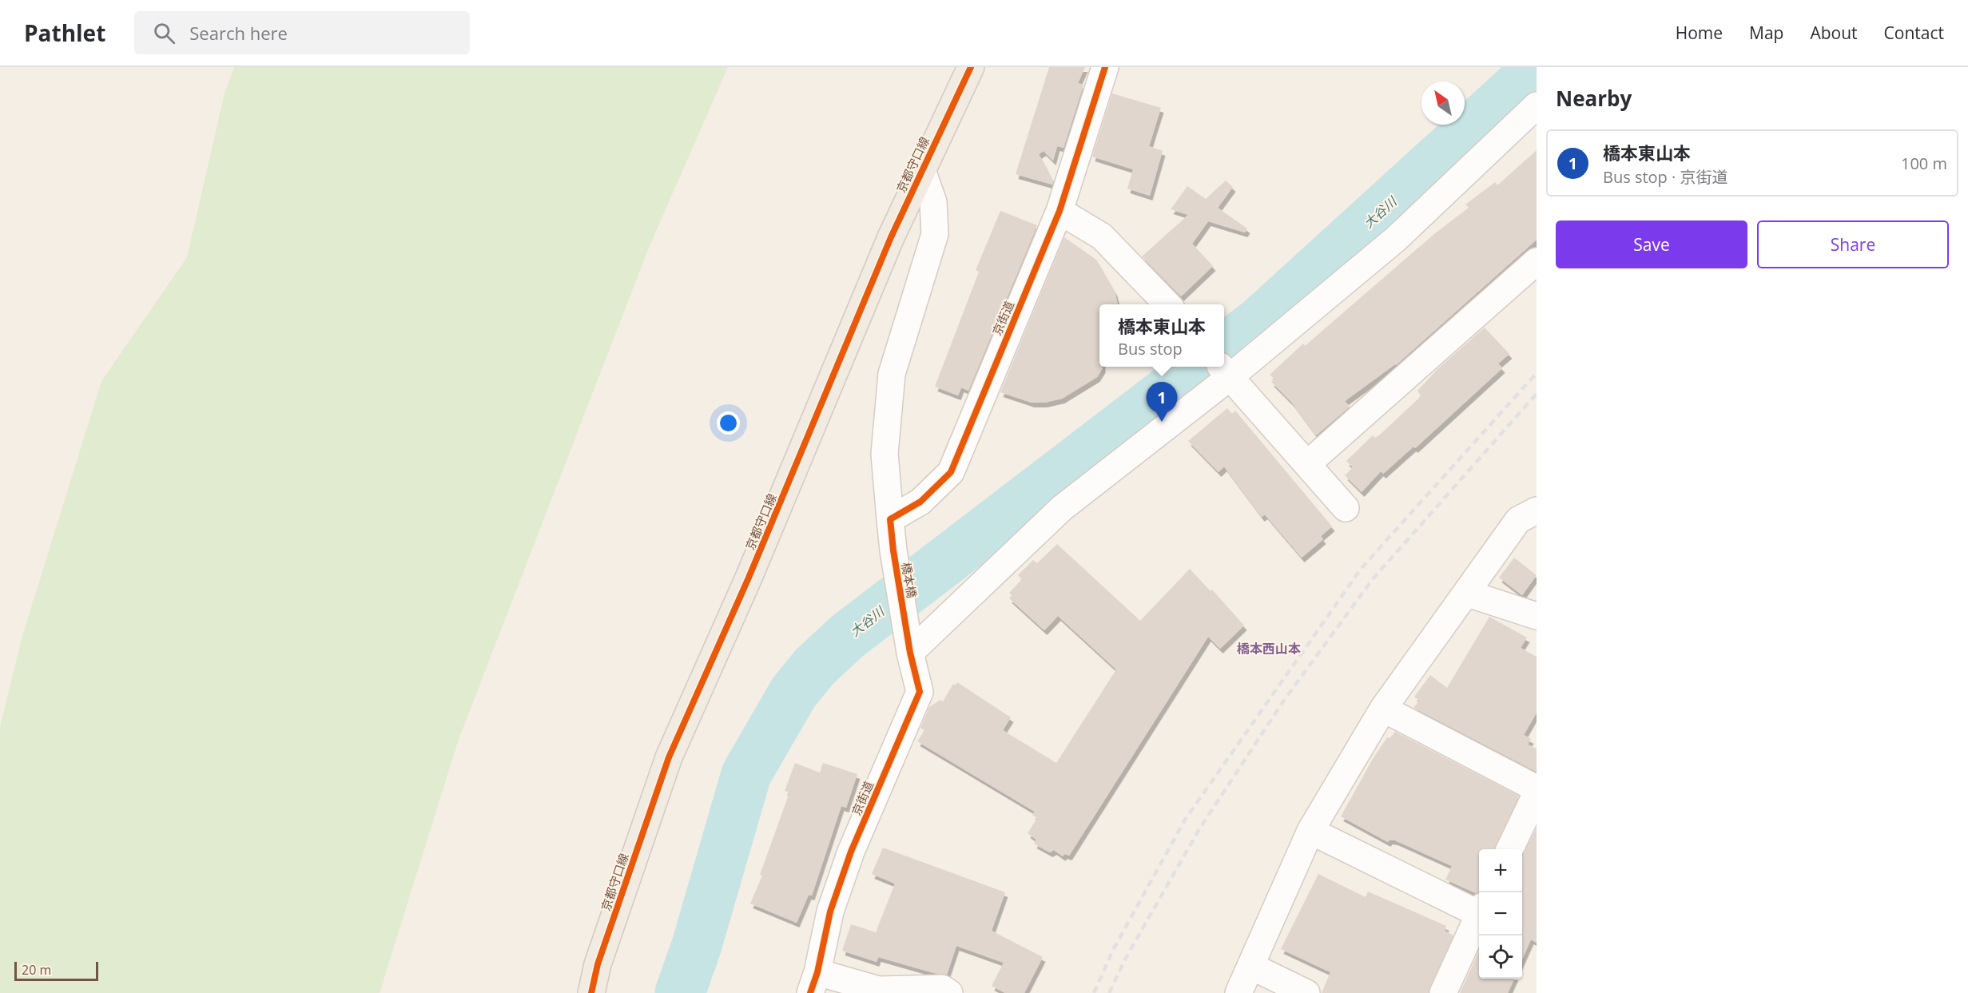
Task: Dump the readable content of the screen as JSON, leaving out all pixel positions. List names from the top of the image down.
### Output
{
  "streets": {
    "main road": ["京都守口線"],
    "street": ["京街道", "橋本橋"]
  },
  "crossings": [
    ["京街道", "橋本橋"]
  ],
  "districts": ["橋本西山本"],
  "water": ["大谷川"],
  "scale_bar": "20 m",
  "north": "top left",
  "page": {
    "header": "Pathlet",
    "search": "Search here",
    "nav": [
      "Home",
      "Map",
      "About",
      "Contact"
    ],
    "heading": "Nearby",
    "list": [
      {
        "mark": "1",
        "name": "橋本東山本",
        "note": "Bus stop · 京街道",
        "value": "100 m"
      }
    ],
    "buttons": ["Save", "Share"],
    "popup": ["橋本東山本", "Bus stop"],
    "pins": "1",
    "map_buttons": ["+", "−"],
    "scale": "20 m"
  }
}
